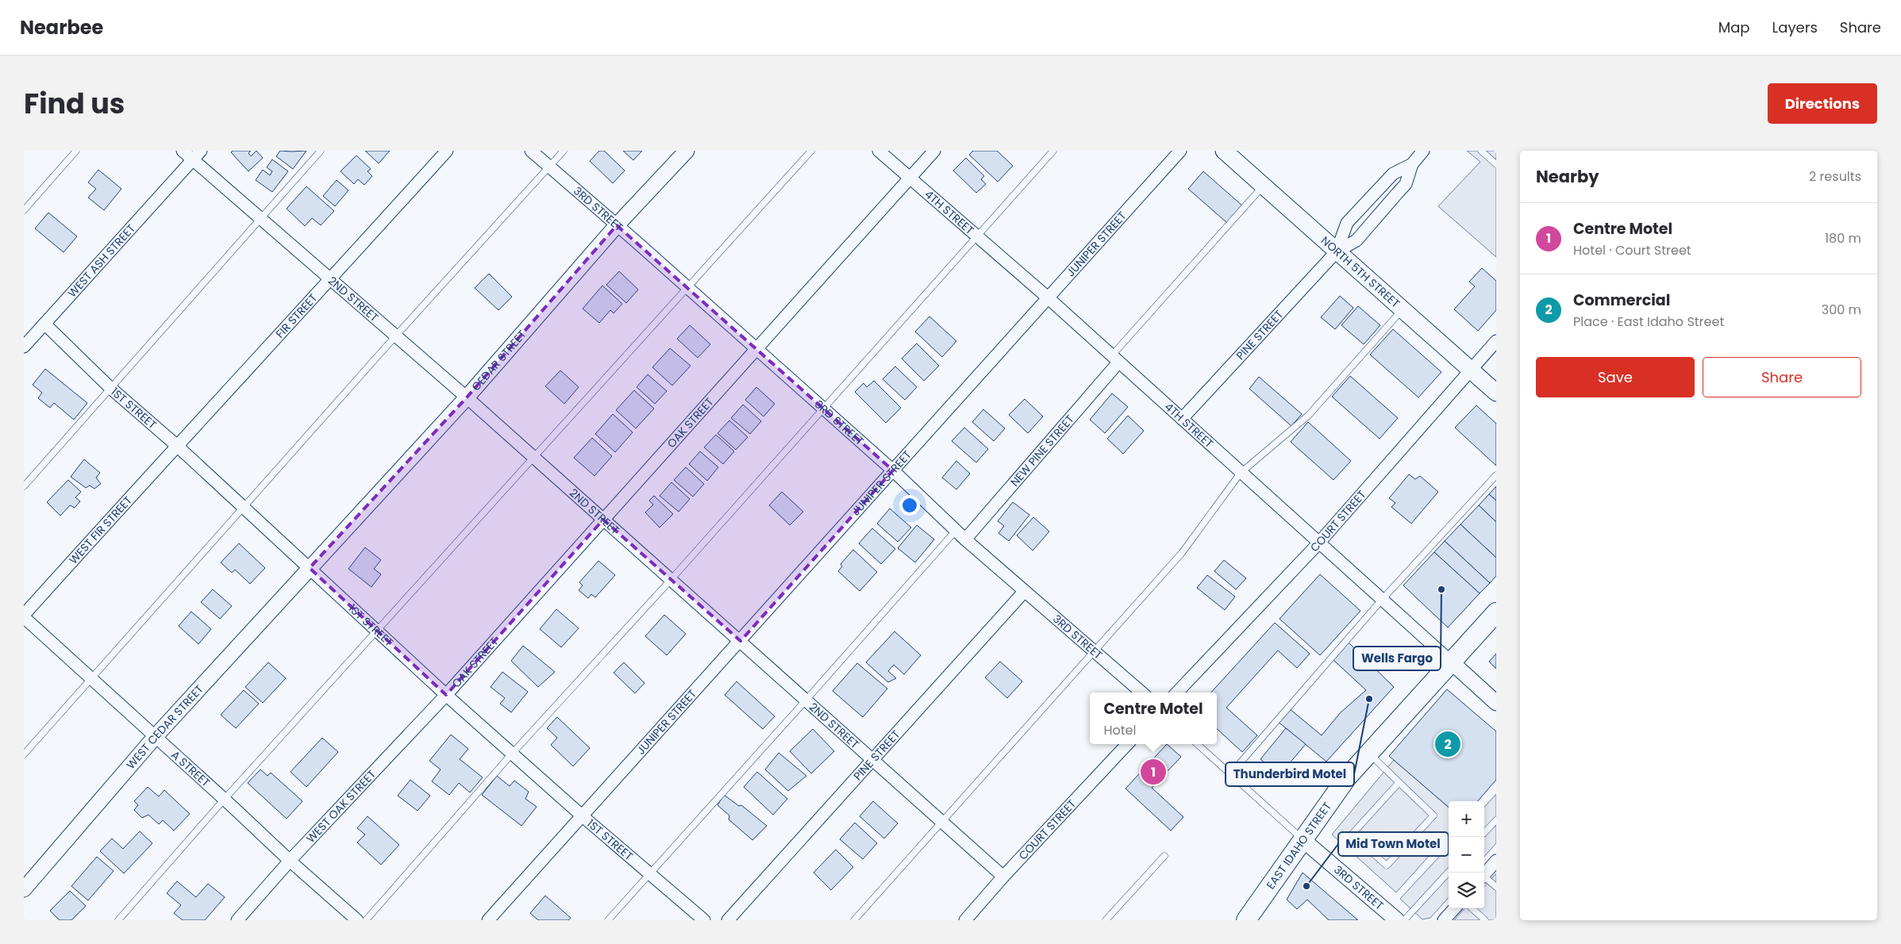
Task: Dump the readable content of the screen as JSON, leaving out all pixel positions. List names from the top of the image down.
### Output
{
  "streets": {
    "main road": ["NORTH 5TH STREET", "EAST IDAHO STREET"],
    "street": [
      "3RD STREET",
      "4TH STREET",
      "JUNIPER STREET",
      "WEST ASH STREET",
      "2ND STREET",
      "FIR STREET",
      "PINE STREET",
      "CEDAR STREET",
      "1ST STREET",
      "OAK STREET",
      "NEW PINE STREET",
      "COURT STREET",
      "WEST FIR STREET",
      "WEST CEDAR STREET",
      "A STREET",
      "WEST OAK STREET"
    ]
  },
  "crossings": [
    ["3RD STREET", "JUNIPER STREET"],
    ["3RD STREET", "PINE STREET"],
    ["3RD STREET", "CEDAR STREET"],
    ["3RD STREET", "OAK STREET"],
    ["3RD STREET", "NEW PINE STREET"],
    ["3RD STREET", "EAST IDAHO STREET"],
    ["4TH STREET", "JUNIPER STREET"],
    ["4TH STREET", "PINE STREET"],
    ["4TH STREET", "OAK STREET"],
    ["4TH STREET", "NEW PINE STREET"],
    ["4TH STREET", "COURT STREET"],
    ["4TH STREET", "EAST IDAHO STREET"],
    ["JUNIPER STREET", "2ND STREET"],
    ["JUNIPER STREET", "1ST STREET"],
    ["WEST ASH STREET", "2ND STREET"],
    ["WEST ASH STREET", "1ST STREET"],
    ["NORTH 5TH STREET", "PINE STREET"],
    ["NORTH 5TH STREET", "COURT STREET"],
    ["2ND STREET", "FIR STREET"],
    ["2ND STREET", "PINE STREET"],
    ["2ND STREET", "CEDAR STREET"],
    ["2ND STREET", "OAK STREET"],
    ["2ND STREET", "COURT STREET"],
    ["FIR STREET", "1ST STREET"],
    ["FIR STREET", "WEST FIR STREET"],
    ["CEDAR STREET", "1ST STREET"],
    ["CEDAR STREET", "WEST CEDAR STREET"],
    ["1ST STREET", "OAK STREET"],
    ["1ST STREET", "WEST FIR STREET"],
    ["1ST STREET", "WEST CEDAR STREET"],
    ["1ST STREET", "WEST OAK STREET"],
    ["OAK STREET", "WEST OAK STREET"],
    ["WEST FIR STREET", "A STREET"],
    ["WEST CEDAR STREET", "A STREET"],
    ["A STREET", "WEST OAK STREET"]
  ],
  "places": ["Wells Fargo", "Thunderbird Motel", "Mid Town Motel"],
  "page": {
    "header": "Nearbee",
    "nav": ["Map", "Layers", "Share"],
    "title": "Find us",
    "buttons": [
      "Directions",
      ["Save", "Share"]
    ],
    "heading": ["Nearby", "2 results"],
    "list": [
      {
        "mark": "1",
        "name": "Centre Motel",
        "note": "Hotel · Court Street",
        "value": "180 m"
      },
      {
        "mark": "2",
        "name": "Commercial",
        "note": "Place · East Idaho Street",
        "value": "300 m"
      }
    ],
    "popup": ["Centre Motel", "Hotel"],
    "pins": ["2", "1"],
    "map_buttons": ["+", "−"]
  }
}
